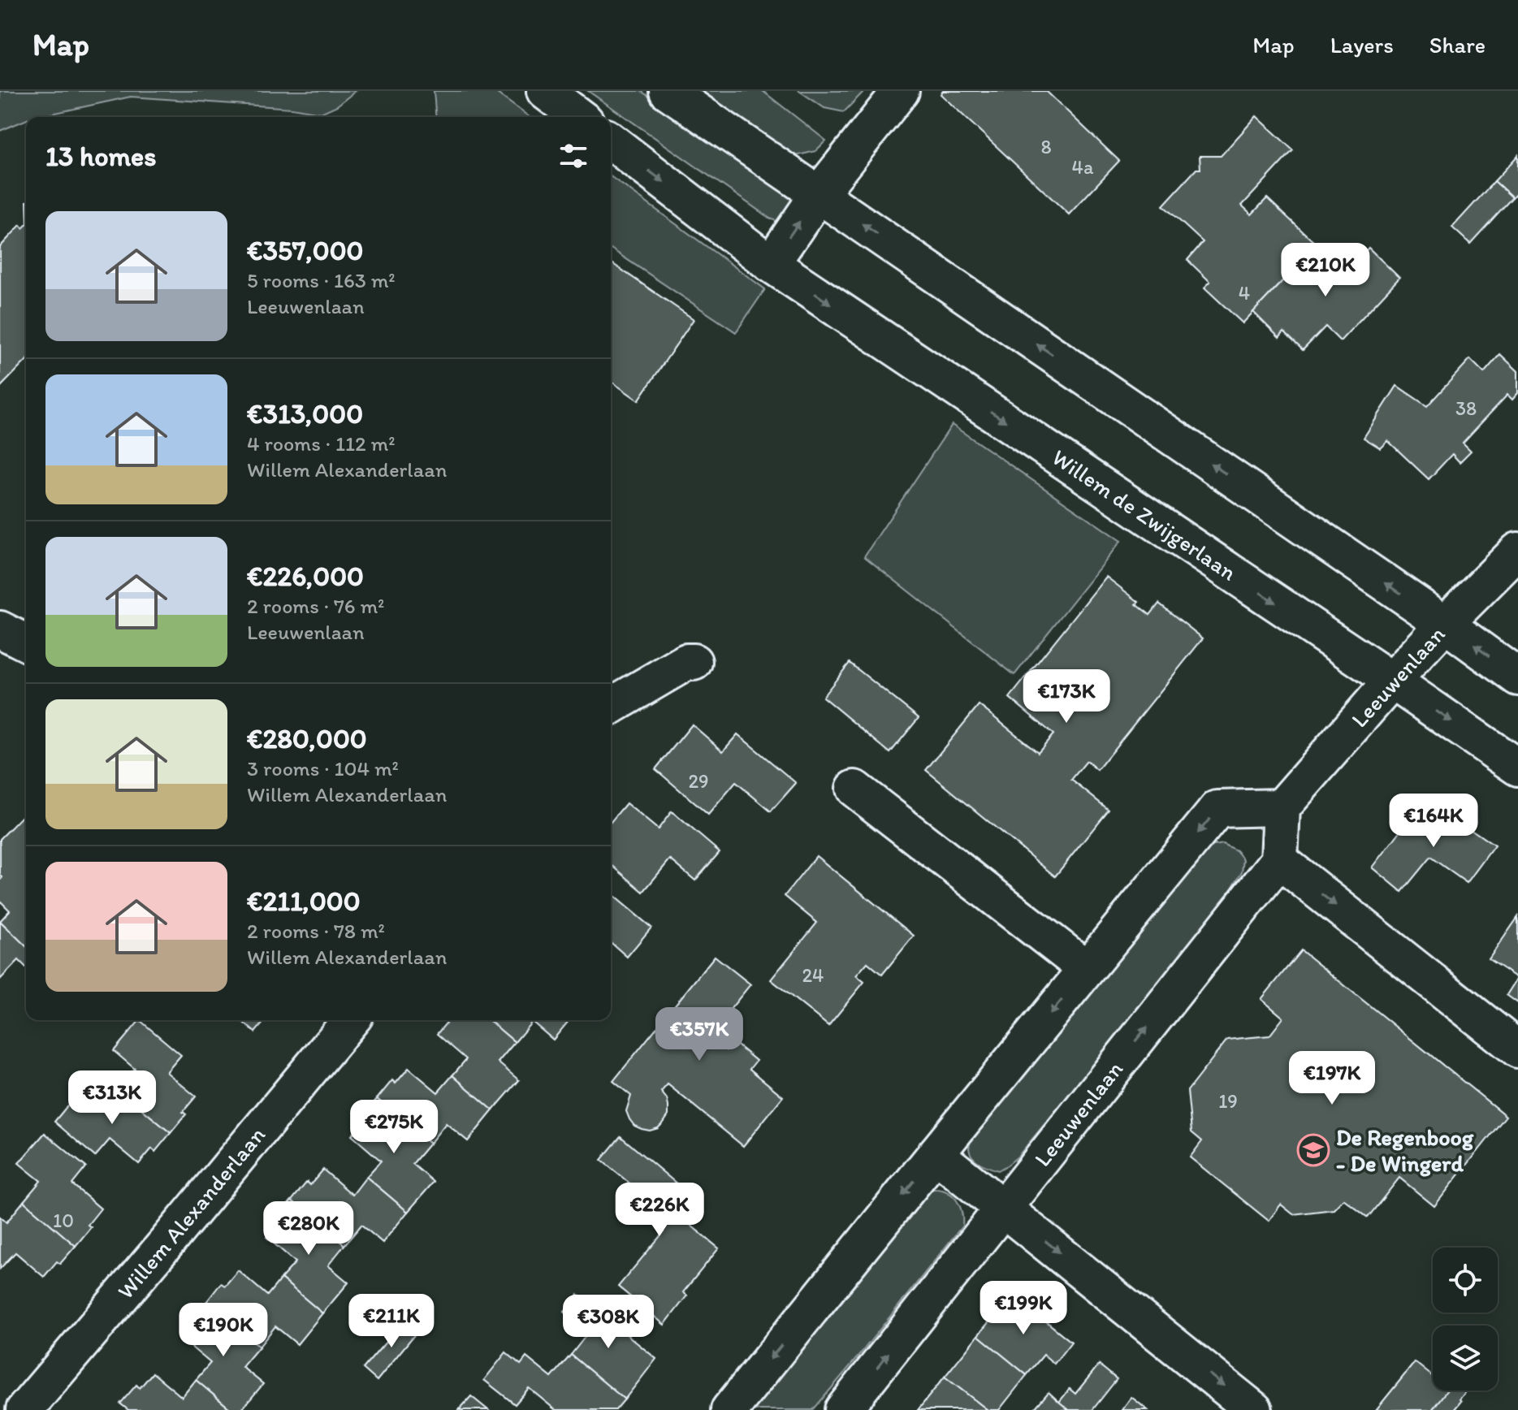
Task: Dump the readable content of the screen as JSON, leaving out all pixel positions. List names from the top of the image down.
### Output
{
  "streets": {
    "street": ["Willem de Zwijgerlaan", "Leeuwenlaan", "Willem Alexanderlaan"]
  },
  "crossings": [
    ["Willem de Zwijgerlaan", "Leeuwenlaan"]
  ],
  "places": {
    "school or university": ["De Regenboog - De Wingerd"]
  },
  "house_numbers": [
    "8",
    "4a",
    "4",
    "38",
    "29",
    "24",
    "19",
    "10"
  ],
  "page": {
    "header": "Map",
    "nav": ["Map", "Layers", "Share"],
    "heading": "13 homes",
    "list": [
      {
        "name": "€357,000",
        "note": "5 rooms · 163 m² · Leeuwenlaan"
      },
      {
        "name": "€313,000",
        "note": "4 rooms · 112 m² · Willem Alexanderlaan"
      },
      {
        "name": "€226,000",
        "note": "2 rooms · 76 m² · Leeuwenlaan"
      },
      {
        "name": "€280,000",
        "note": "3 rooms · 104 m² · Willem Alexanderlaan"
      },
      {
        "name": "€211,000",
        "note": "2 rooms · 78 m² · Willem Alexanderlaan"
      }
    ],
    "price": [
      "€210K",
      "€173K",
      "€164K",
      "€357K",
      "€197K",
      "€313K",
      "€275K",
      "€226K",
      "€280K",
      "€199K",
      "€211K",
      "€308K",
      "€190K"
    ]
  }
}
